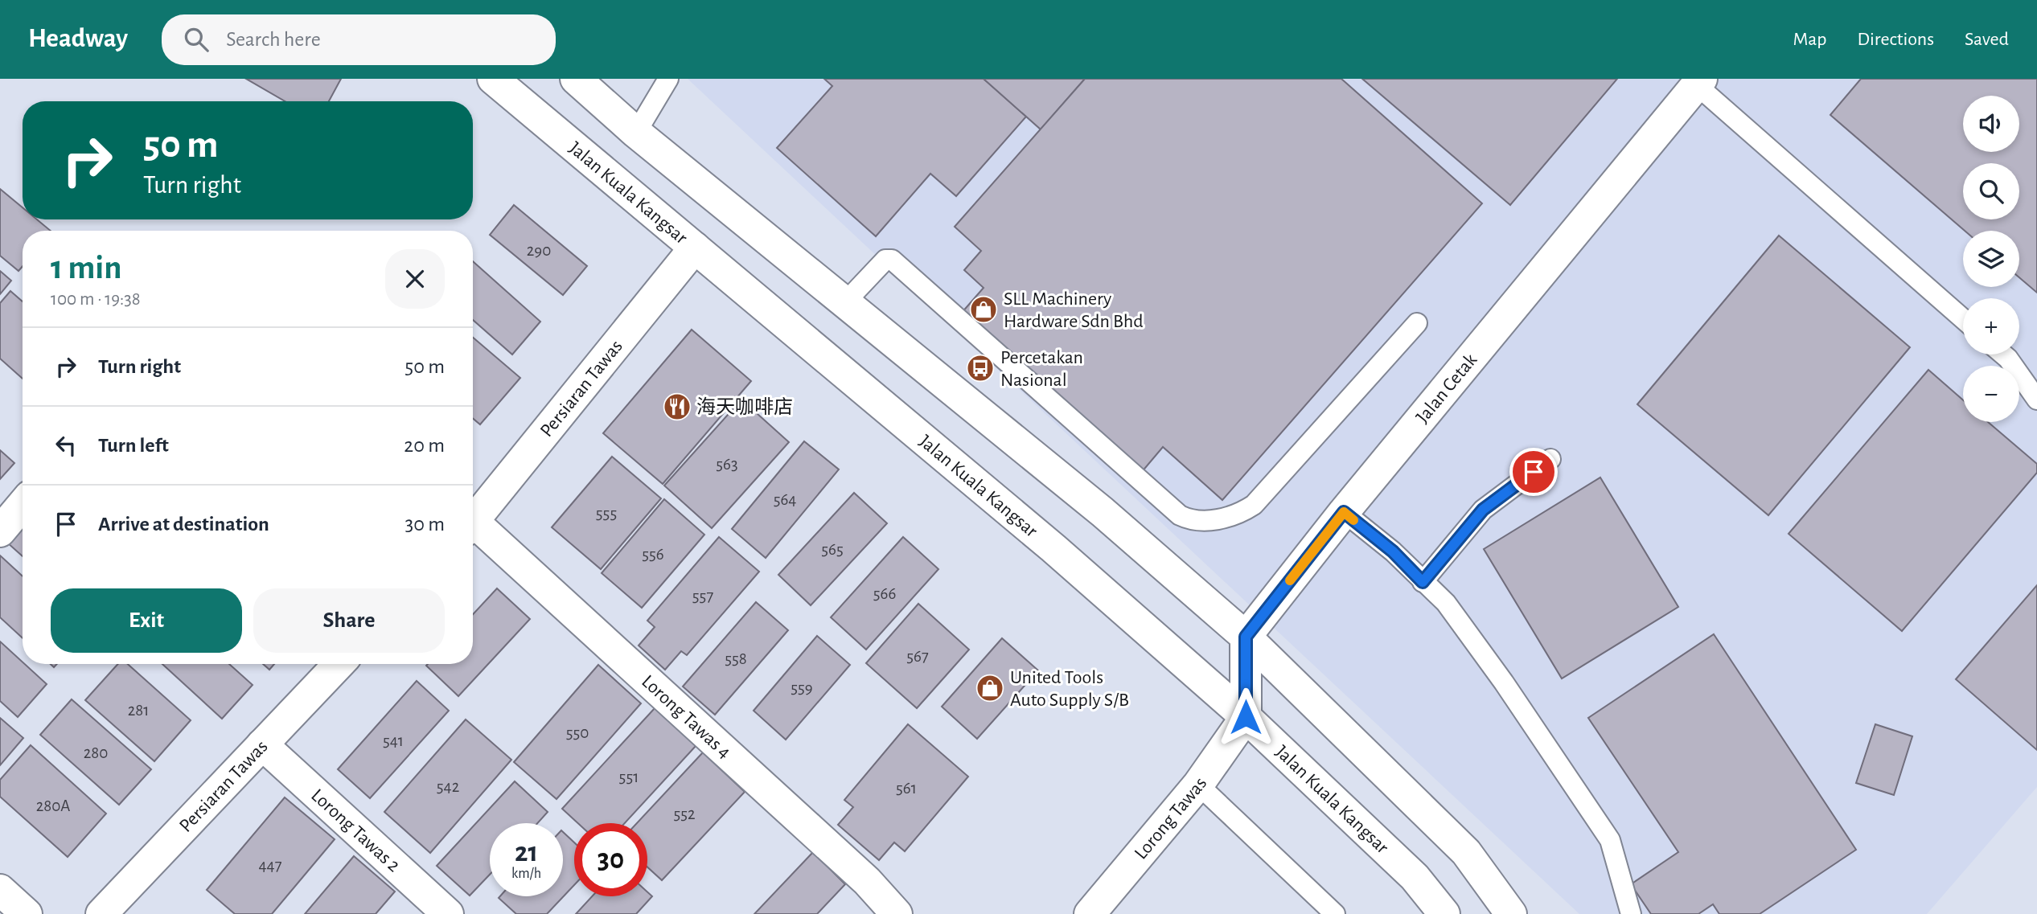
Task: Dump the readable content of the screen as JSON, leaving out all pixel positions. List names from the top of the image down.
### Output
{
  "streets": {
    "main road": [
      "Jalan Kuala Kangsar",
      "Jalan Cetak",
      "Persiaran Tawas",
      "Lorong Tawas 4",
      "Lorong Tawas",
      "Lorong Tawas 2"
    ]
  },
  "crossings": [
    ["Jalan Kuala Kangsar", "Persiaran Tawas"],
    ["Jalan Kuala Kangsar", "Lorong Tawas"],
    ["Persiaran Tawas", "Lorong Tawas 2"]
  ],
  "places": {
    "shop": ["SLL Machinery Hardware Sdn Bhd", "United Tools Auto Supply S/B"],
    "bus stop": ["Percetakan Nasional"],
    "restaurant": ["海天咖啡店"]
  },
  "house_numbers": [
    "290",
    "563",
    "564",
    "555",
    "565",
    "556",
    "566",
    "557",
    "567",
    "558",
    "559",
    "281",
    "550",
    "541",
    "280",
    "551",
    "542",
    "561",
    "280A",
    "552",
    "447"
  ],
  "page": {
    "header": "Headway",
    "search": "Search here",
    "nav": ["Map", "Directions", "Saved"],
    "map_buttons": ["+", "−"],
    "turn": ["50 m", "Turn right"],
    "heading": ["1 min", "100 m · 19:38"],
    "list": [
      {
        "name": "Turn right",
        "value": "50 m"
      },
      {
        "name": "Turn left",
        "value": "20 m"
      },
      {
        "name": "Arrive at destination",
        "value": "30 m"
      }
    ],
    "buttons": ["Exit", "Share"],
    "speed": "21 km/h",
    "limit": "30"
  }
}
